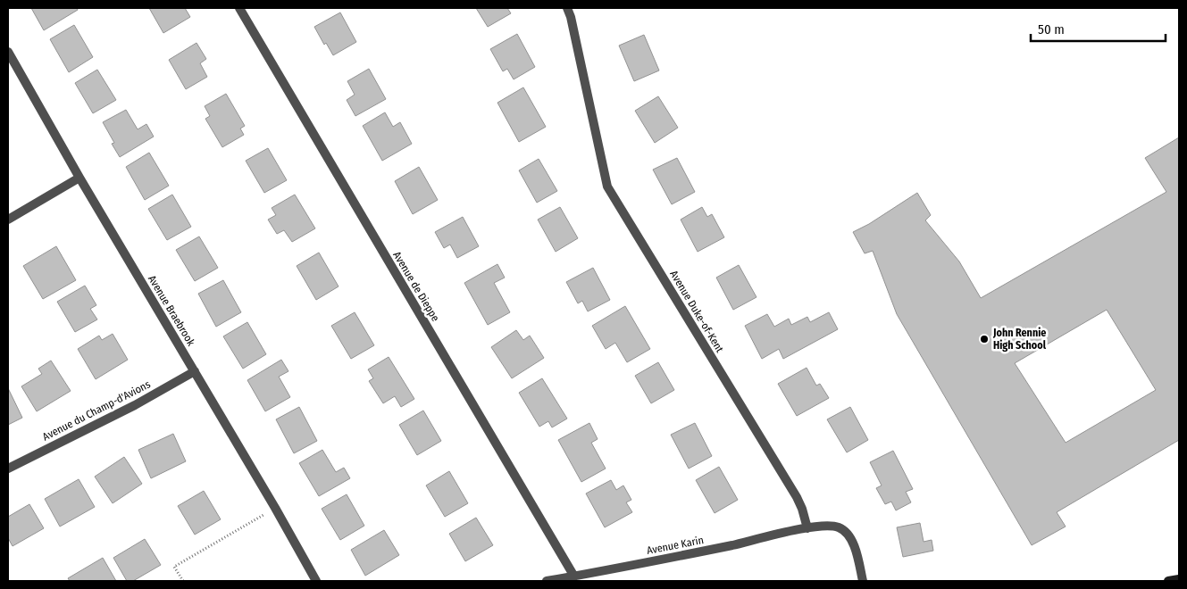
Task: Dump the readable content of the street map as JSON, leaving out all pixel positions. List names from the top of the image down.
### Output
{
  "streets": {
    "street": [
      "Avenue de Dieppe",
      "Avenue Braebrook",
      "Avenue Duke-of-Kent",
      "Avenue du Champ-d'Avions",
      "Avenue Karin"
    ]
  },
  "crossings": [
    ["Avenue de Dieppe", "Avenue Karin"],
    ["Avenue Braebrook", "Avenue du Champ-d'Avions"],
    ["Avenue Duke-of-Kent", "Avenue Karin"]
  ],
  "places": ["John Rennie High School"],
  "scale_bar": "50 m"
}
